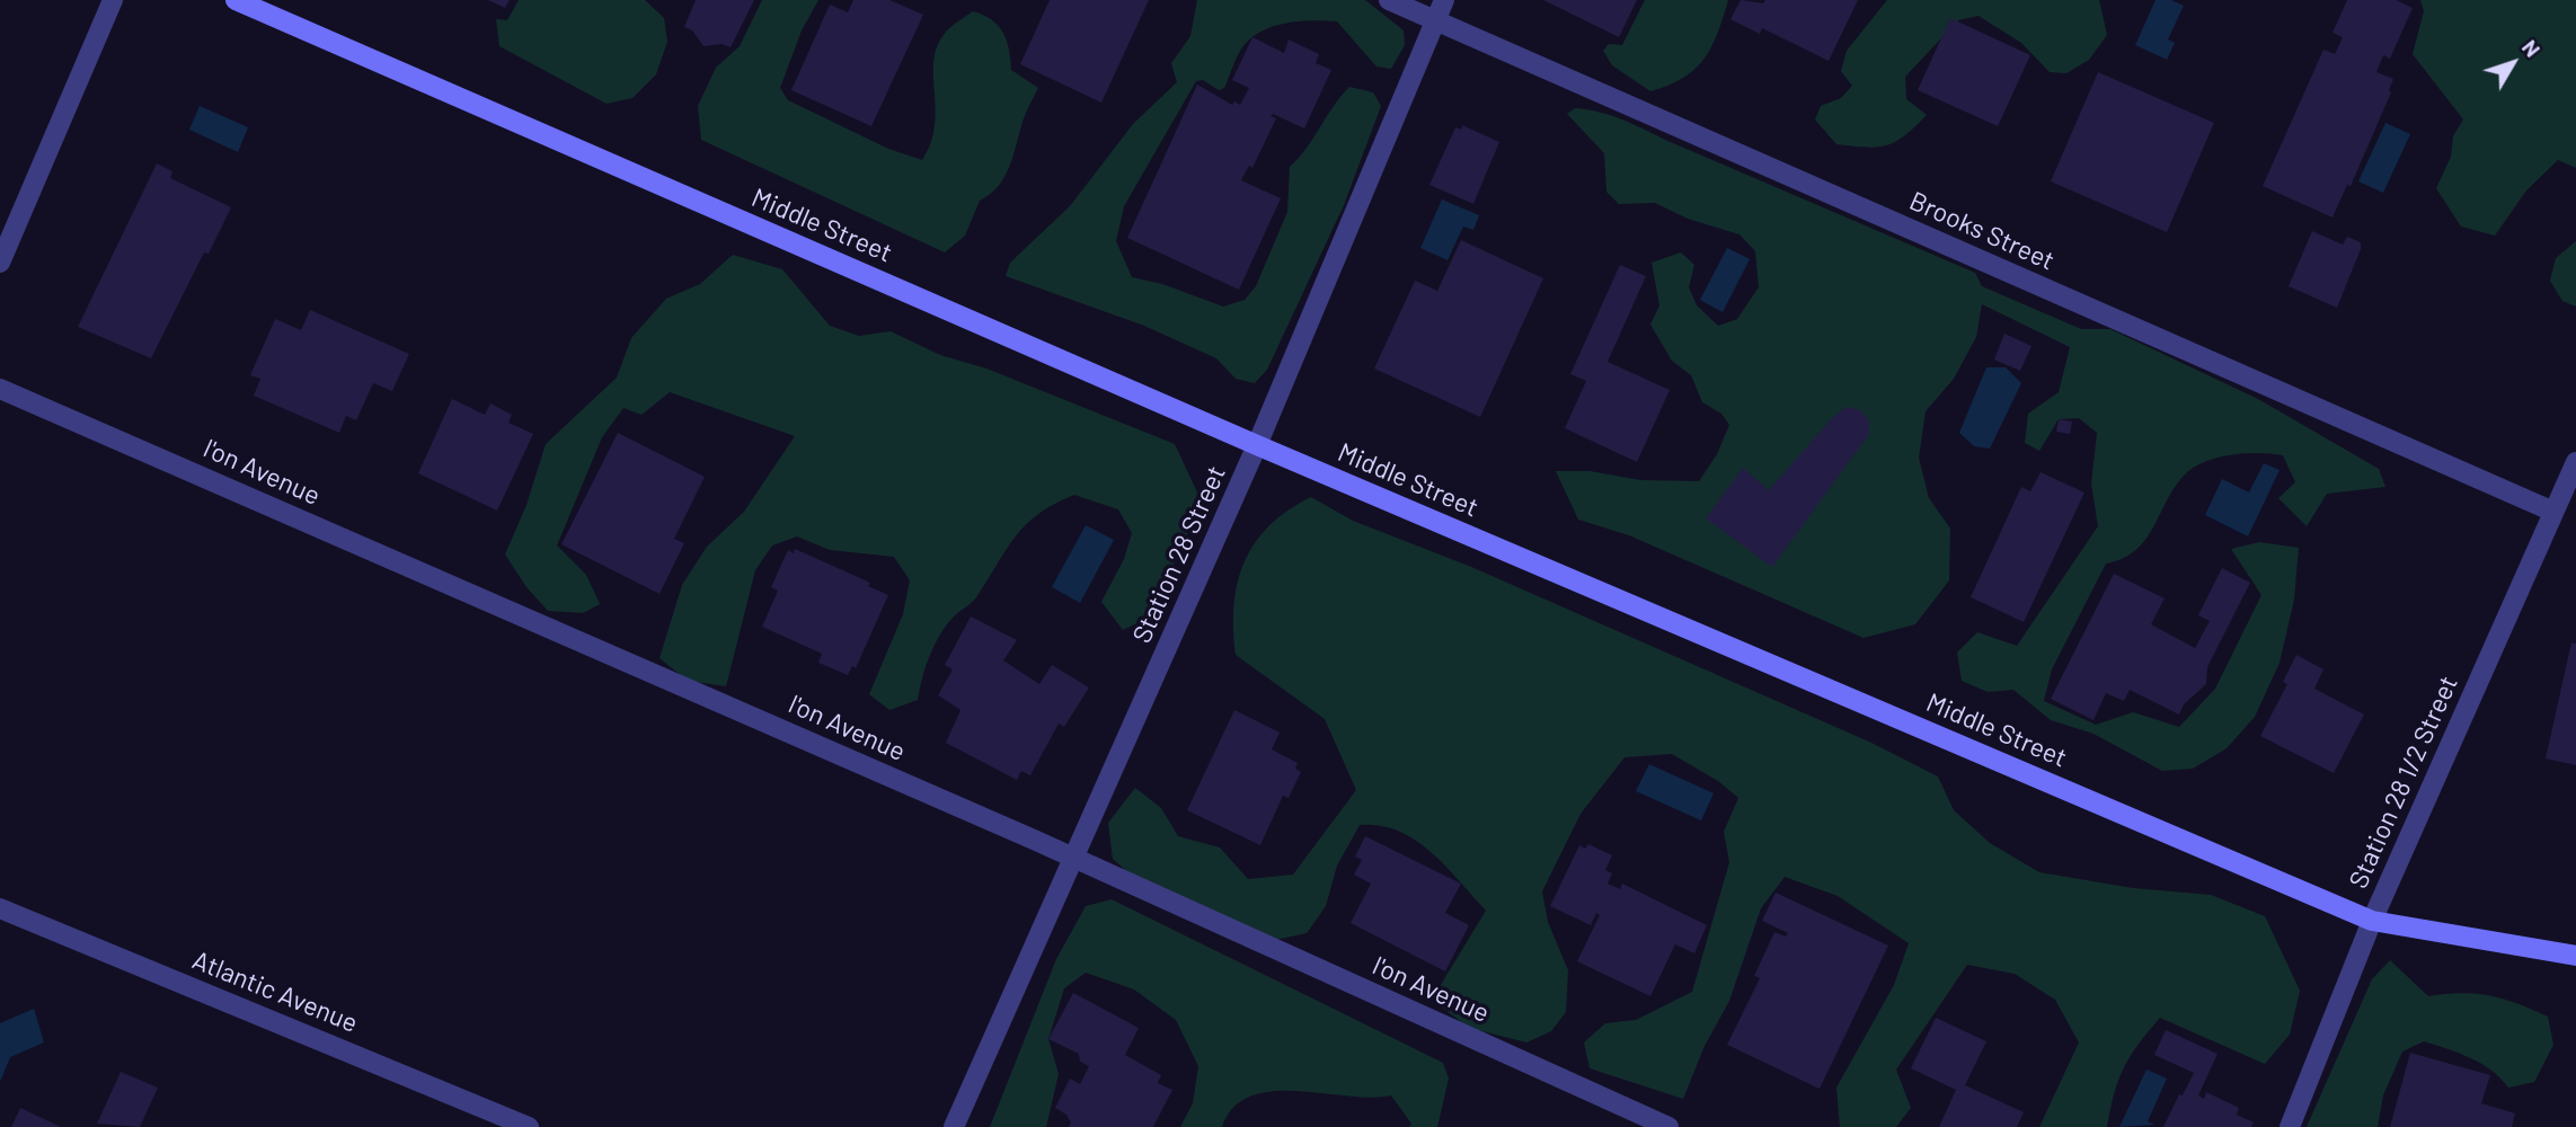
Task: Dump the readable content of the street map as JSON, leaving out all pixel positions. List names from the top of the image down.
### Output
{
  "streets": {
    "street": [
      "Middle Street",
      "Brooks Street",
      "I'on Avenue",
      "Station 28 Street",
      "Station 28 1/2 Street",
      "Atlantic Avenue"
    ]
  },
  "crossings": [
    ["Middle Street", "Station 28 Street"],
    ["Middle Street", "Station 28 1/2 Street"],
    ["Brooks Street", "Station 28 Street"],
    ["Brooks Street", "Station 28 1/2 Street"],
    ["I'on Avenue", "Station 28 Street"]
  ],
  "north": "top right"
}
